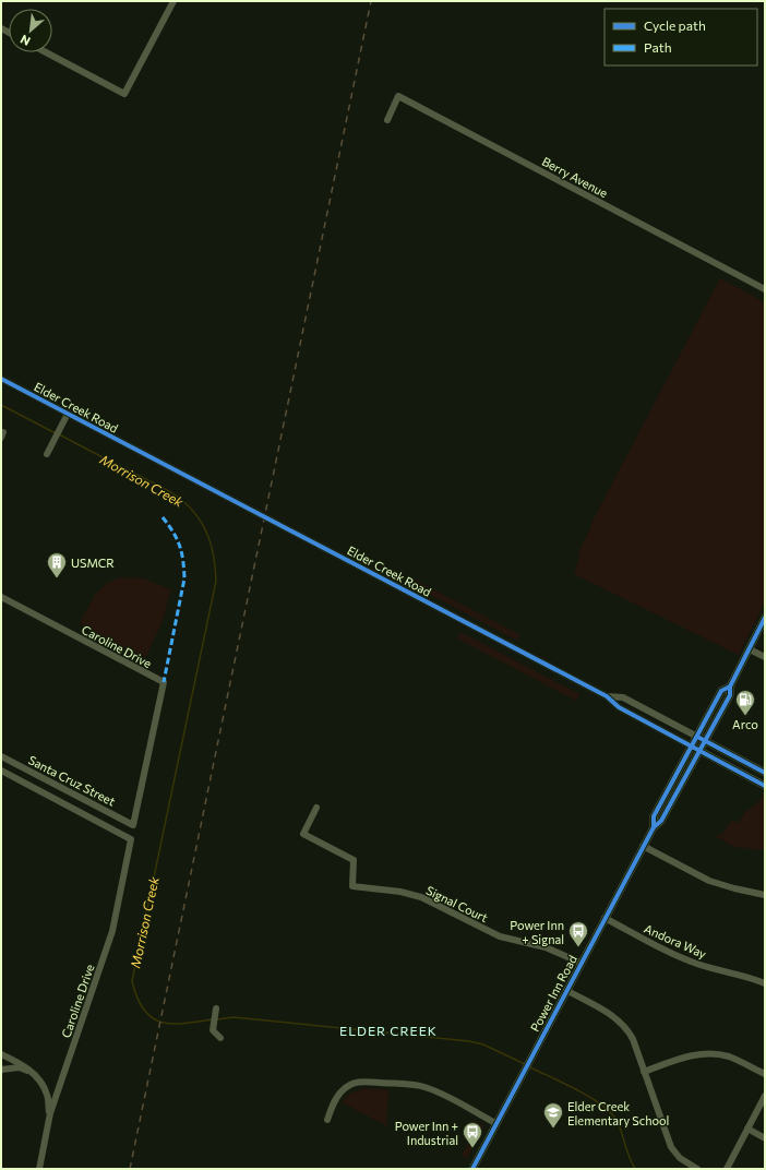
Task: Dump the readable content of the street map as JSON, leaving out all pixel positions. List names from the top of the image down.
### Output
{
  "streets": {
    "main road": ["Elder Creek Road", "Power Inn Road"],
    "street": [
      "Berry Avenue",
      "Caroline Drive",
      "Santa Cruz Street",
      "Signal Court",
      "Andora Way"
    ]
  },
  "crossings": [
    ["Elder Creek Road", "Power Inn Road"],
    ["Caroline Drive", "Santa Cruz Street"],
    ["Signal Court", "Power Inn Road"],
    ["Andora Way", "Power Inn Road"]
  ],
  "districts": ["ELDER CREEK"],
  "water": ["Morrison Creek"],
  "places": {
    "building": ["USMCR"],
    "fuel station": ["Arco"],
    "bus stop": ["Power Inn + Signal", "Power Inn + Industrial"],
    "school or university": ["Elder Creek Elementary School"]
  },
  "legend": ["Cycle path", "Path"],
  "north": "bottom left"
}
